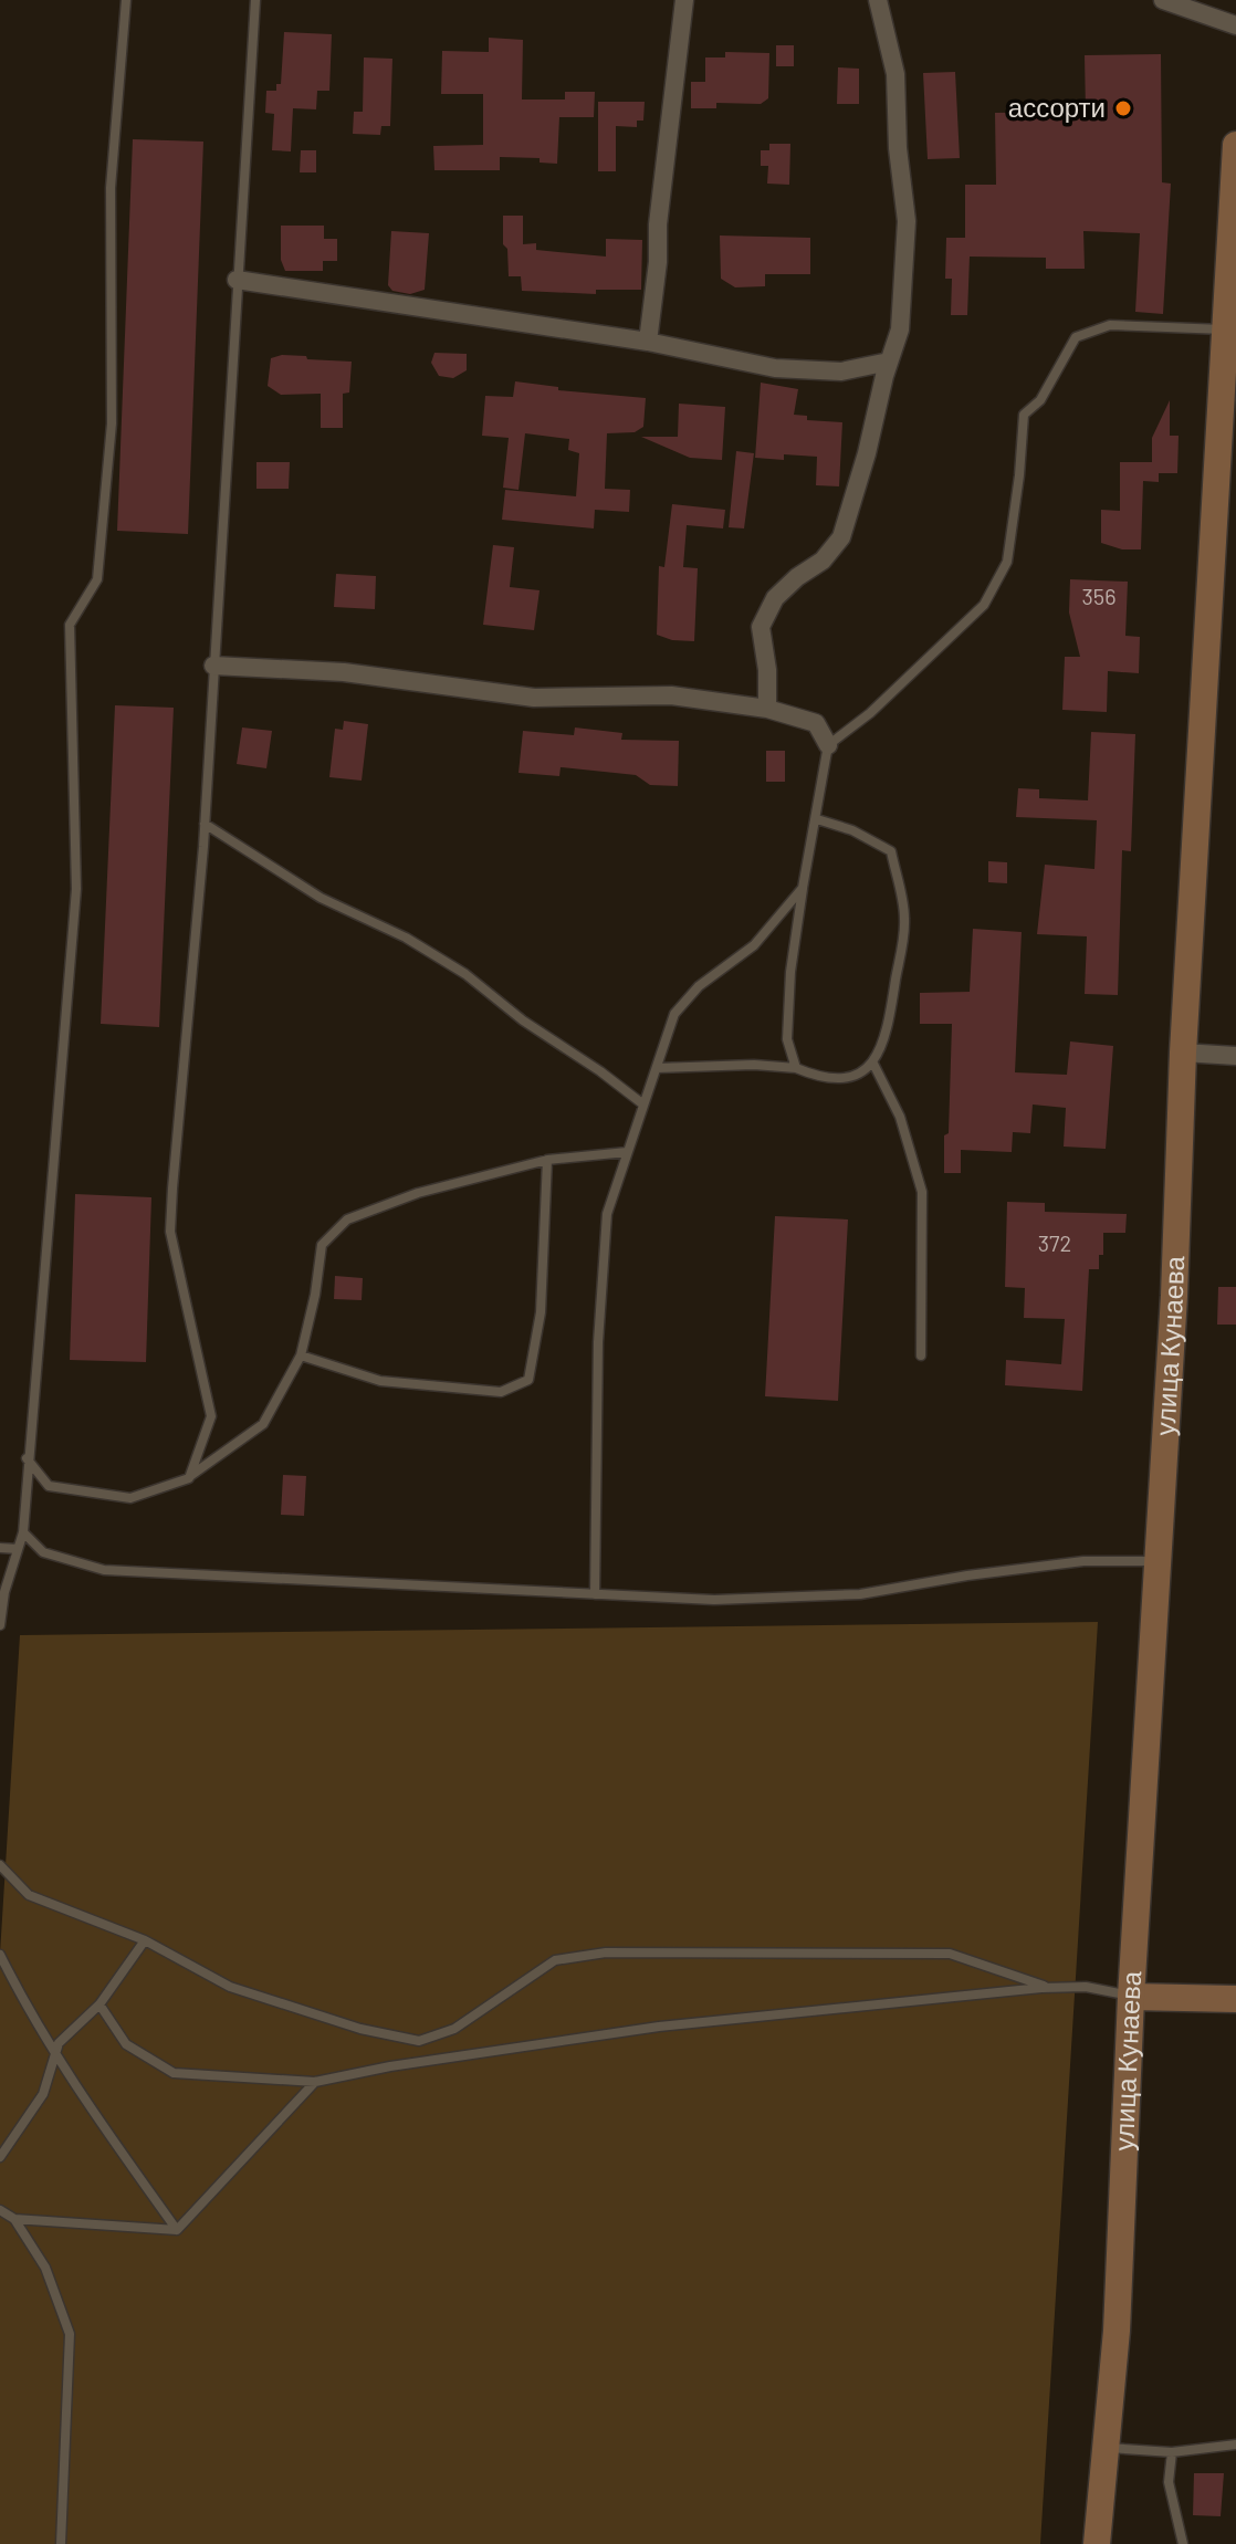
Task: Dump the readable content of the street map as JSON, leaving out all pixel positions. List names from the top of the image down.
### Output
{
  "streets": {
    "main road": ["улица Кунаева"]
  },
  "places": ["ассорти"],
  "house_numbers": ["356", "372"]
}
